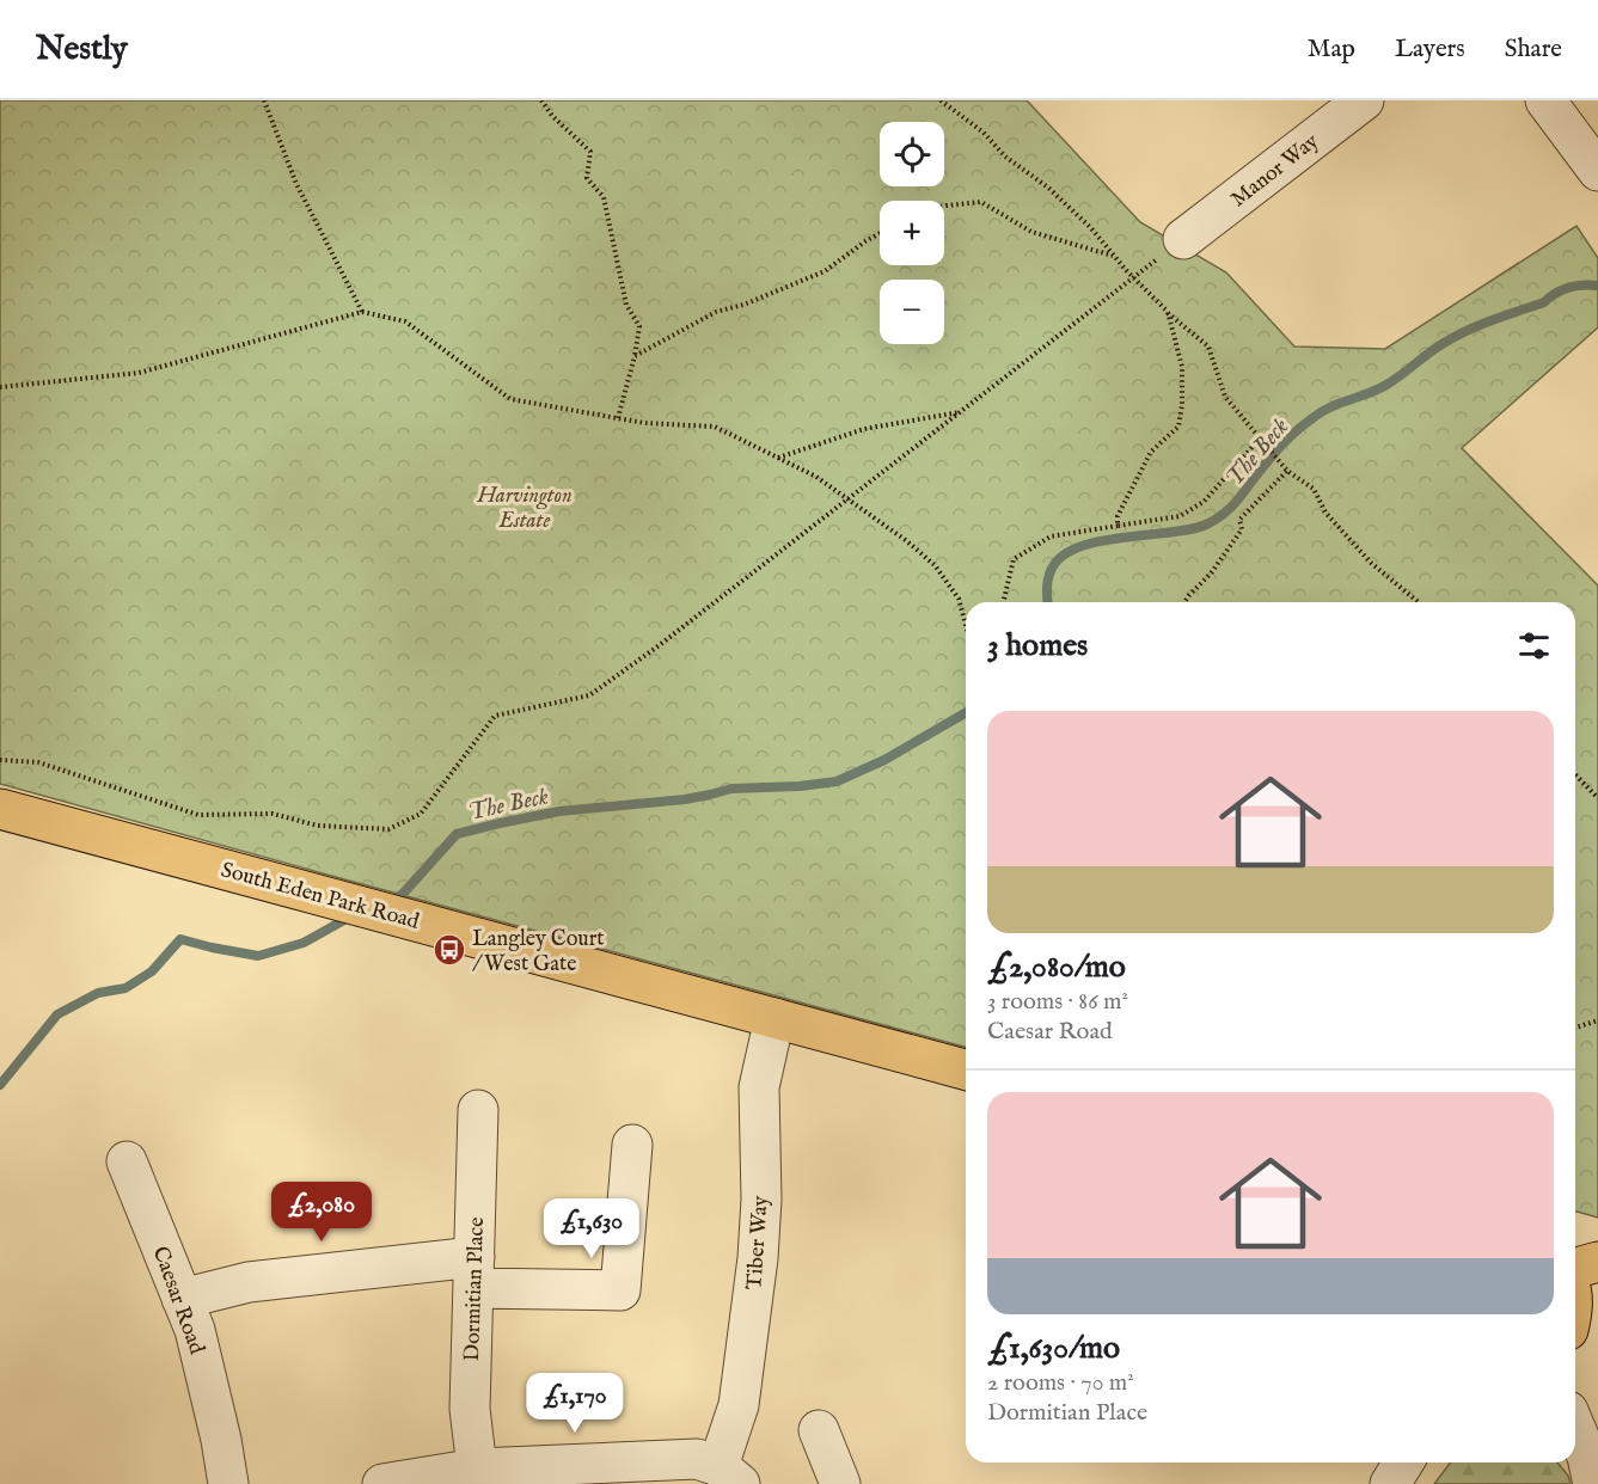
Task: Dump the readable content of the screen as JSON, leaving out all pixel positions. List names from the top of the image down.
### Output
{
  "streets": {
    "main road": ["South Eden Park Road"],
    "street": [
      "Manor Way",
      "Tiber Way",
      "Dormitian Place",
      "Caesar Road"
    ]
  },
  "crossings": [
    ["South Eden Park Road", "Tiber Way"]
  ],
  "water": ["The Beck"],
  "parks": ["Harvington Estate"],
  "places": {
    "bus stop": ["Langley Court / West Gate"]
  },
  "page": {
    "header": "Nestly",
    "nav": ["Map", "Layers", "Share"],
    "map_buttons": ["+", "−"],
    "heading": "3 homes",
    "list": [
      {
        "name": "£2,080/mo",
        "note": "3 rooms · 86 m² · Caesar Road"
      },
      {
        "name": "£1,630/mo",
        "note": "2 rooms · 70 m² · Dormitian Place"
      }
    ],
    "price": ["£2,080", "£1,630", "£1,170"]
  }
}
